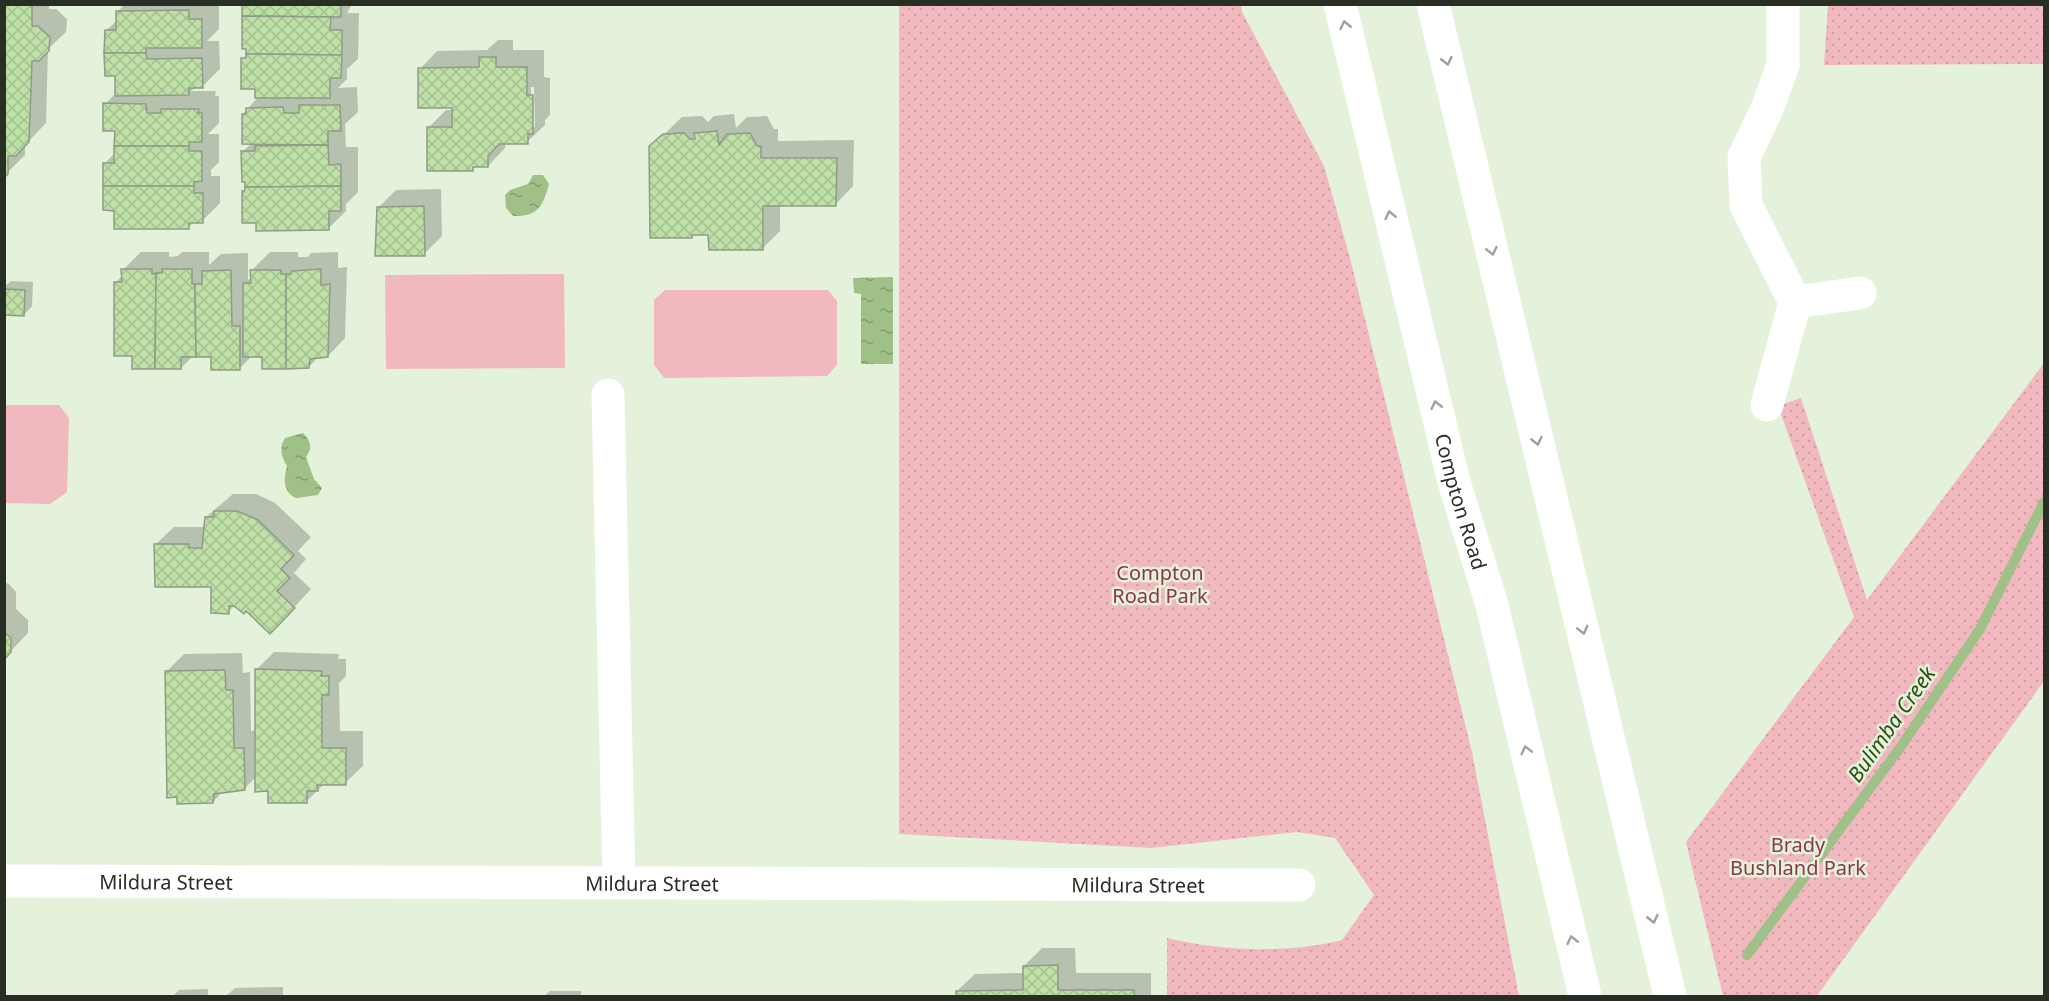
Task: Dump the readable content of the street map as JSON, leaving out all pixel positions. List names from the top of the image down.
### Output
{
  "streets": {
    "street": ["Compton Road", "Mildura Street"]
  },
  "water": ["Bulimba Creek"],
  "parks": ["Compton Road Park", "Brady Bushland Park"]
}
